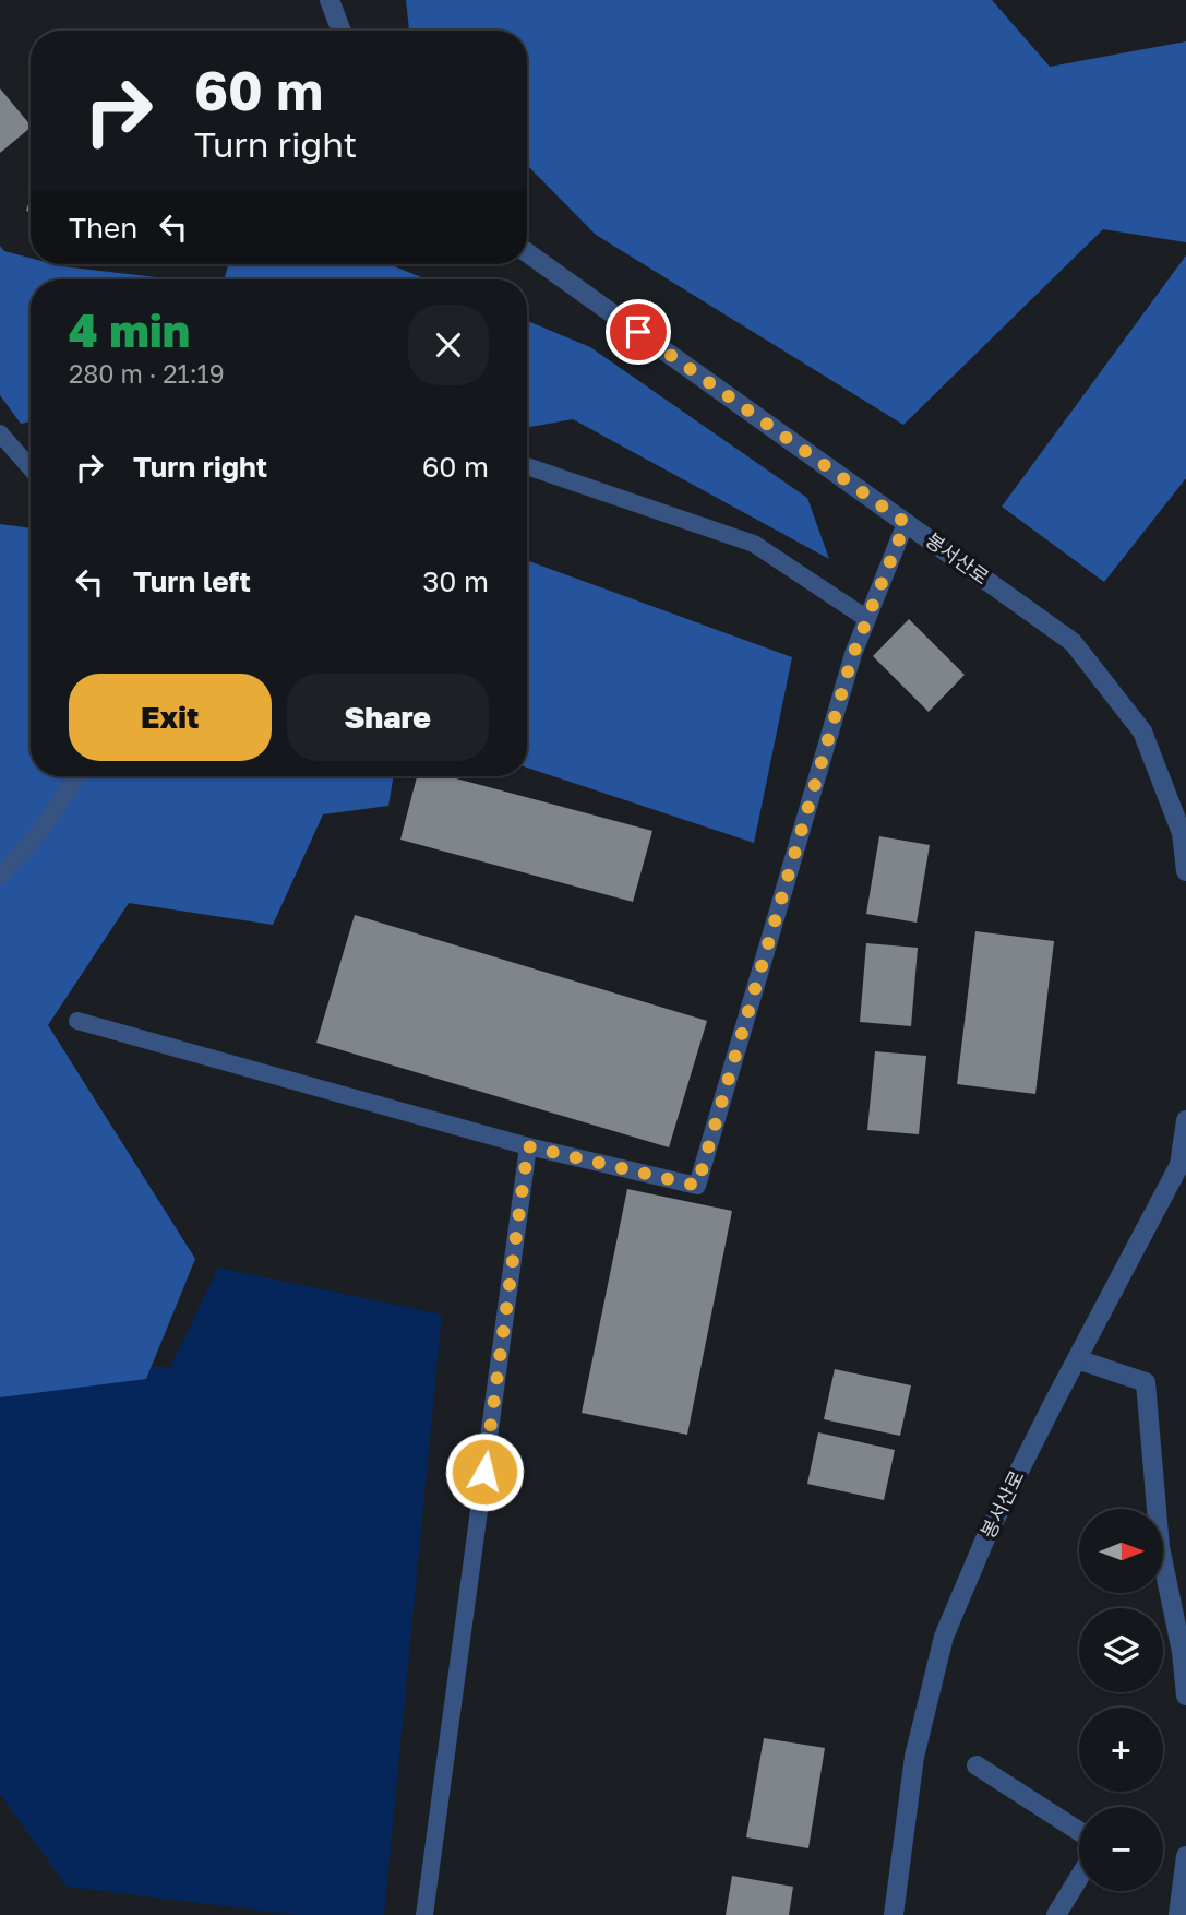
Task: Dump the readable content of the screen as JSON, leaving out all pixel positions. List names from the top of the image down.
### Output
{
  "streets": {
    "street": ["봉서산로"]
  },
  "north": "right",
  "page": {
    "turn": ["60 m", "Turn right"],
    "then": "Then",
    "heading": ["4 min", "280 m · 21:19"],
    "list": [
      {
        "name": "Turn right",
        "value": "60 m"
      },
      {
        "name": "Turn left",
        "value": "30 m"
      }
    ],
    "buttons": ["Exit", "Share"],
    "map_buttons": ["+", "−"]
  }
}
